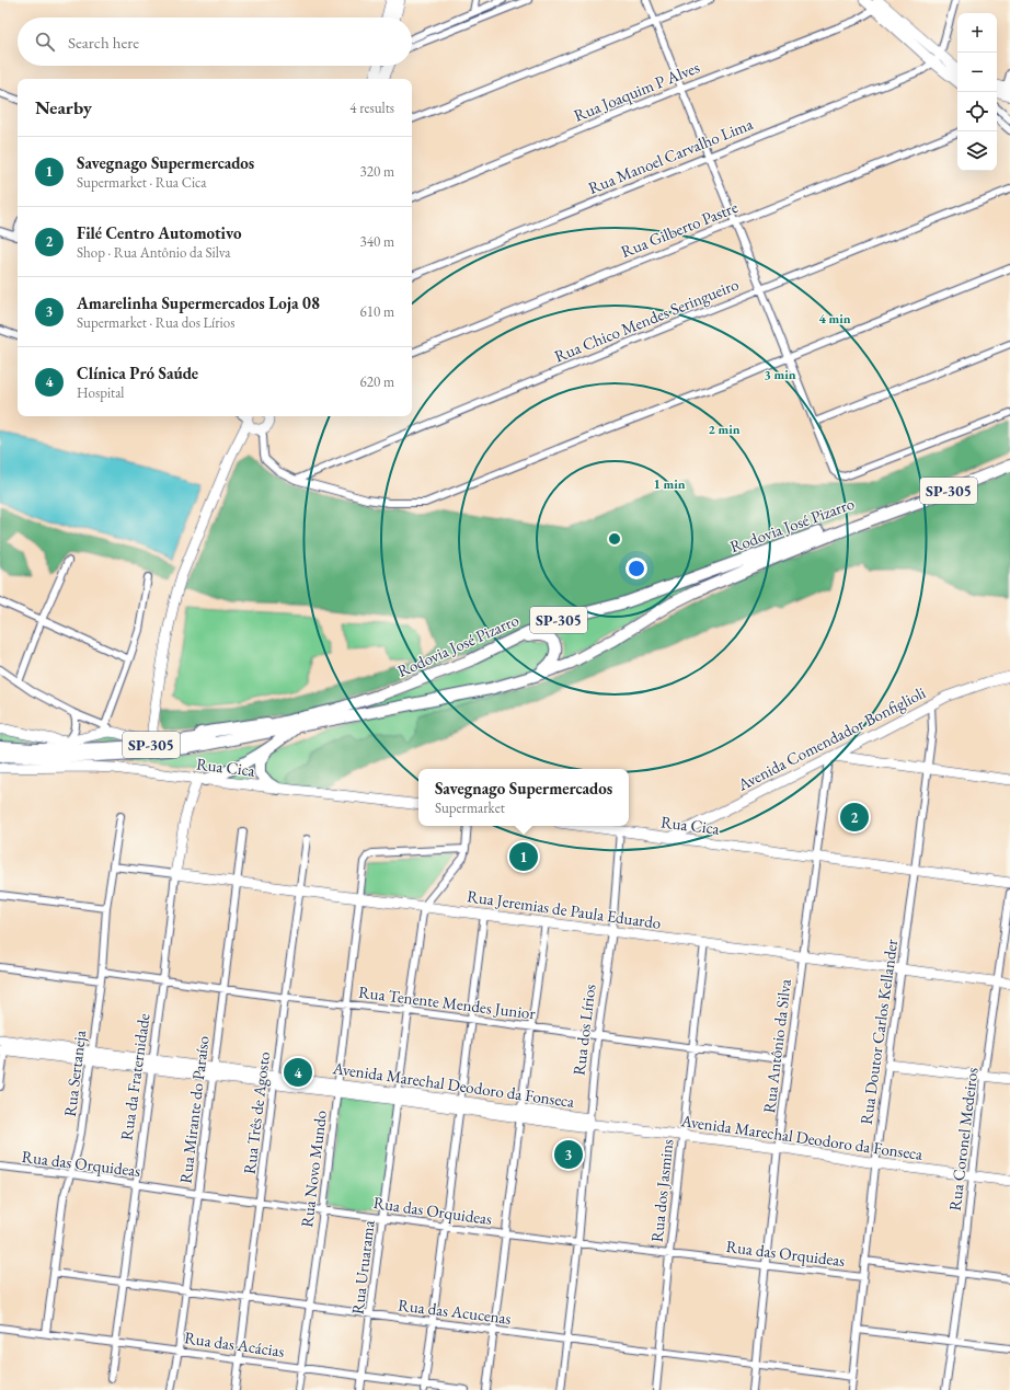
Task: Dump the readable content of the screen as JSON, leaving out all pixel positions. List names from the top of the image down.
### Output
{
  "streets": {
    "main road": ["SP-305", "Rodovia José Pizarro"],
    "street": [
      "Rua Joaquim P Alves",
      "Rua Manoel Carvalho Lima",
      "Rua Gilberto Pastre",
      "Rua Chico Mendes Seringueiro",
      "Avenida Comendador Bonfiglioli",
      "Rua Cica",
      "Rua Jeremias de Paula Eduardo",
      "Rua Tenente Mendes Junior",
      "Rua dos Lírios",
      "Rua Doutor Carlos Kellander",
      "Rua Antônio da Silva",
      "Rua Sertaneja",
      "Rua da Fraternidade",
      "Avenida Marechal Deodoro da Fonseca",
      "Rua Mirante do Paraíso",
      "Rua Três de Agosto",
      "Rua Coronel Medeiros",
      "Rua das Orquideas",
      "Rua Novo Mundo",
      "Rua dos Jasmins",
      "Rua Uruarama",
      "Rua das Acucenas",
      "Rua das Acácias"
    ]
  },
  "crossings": [
    ["Avenida Comendador Bonfiglioli", "Rua Cica"],
    ["Avenida Comendador Bonfiglioli", "Rua Doutor Carlos Kellander"],
    ["Avenida Comendador Bonfiglioli", "Rua Antônio da Silva"],
    ["Rua Cica", "Rua dos Lírios"],
    ["Rua Cica", "Rua Doutor Carlos Kellander"],
    ["Rua Cica", "Rua Antônio da Silva"],
    ["Rua Cica", "Rua da Fraternidade"],
    ["Rua Jeremias de Paula Eduardo", "Rua dos Lírios"],
    ["Rua Jeremias de Paula Eduardo", "Rua Doutor Carlos Kellander"],
    ["Rua Jeremias de Paula Eduardo", "Rua Antônio da Silva"],
    ["Rua Jeremias de Paula Eduardo", "Rua Sertaneja"],
    ["Rua Jeremias de Paula Eduardo", "Rua da Fraternidade"],
    ["Rua Jeremias de Paula Eduardo", "Rua Mirante do Paraíso"],
    ["Rua Jeremias de Paula Eduardo", "Rua Três de Agosto"],
    ["Rua Jeremias de Paula Eduardo", "Rua Coronel Medeiros"],
    ["Rua Jeremias de Paula Eduardo", "Rua Novo Mundo"],
    ["Rua Jeremias de Paula Eduardo", "Rua dos Jasmins"],
    ["Rua Jeremias de Paula Eduardo", "Rua Uruarama"],
    ["Rua Tenente Mendes Junior", "Rua dos Lírios"],
    ["Rua Tenente Mendes Junior", "Rua Antônio da Silva"],
    ["Rua Tenente Mendes Junior", "Rua Sertaneja"],
    ["Rua Tenente Mendes Junior", "Rua da Fraternidade"],
    ["Rua Tenente Mendes Junior", "Rua Mirante do Paraíso"],
    ["Rua Tenente Mendes Junior", "Rua Três de Agosto"],
    ["Rua Tenente Mendes Junior", "Rua Novo Mundo"],
    ["Rua Tenente Mendes Junior", "Rua dos Jasmins"],
    ["Rua Tenente Mendes Junior", "Rua Uruarama"],
    ["Rua dos Lírios", "Avenida Marechal Deodoro da Fonseca"],
    ["Rua dos Lírios", "Rua das Orquideas"],
    ["Rua dos Lírios", "Rua das Acucenas"],
    ["Rua Doutor Carlos Kellander", "Avenida Marechal Deodoro da Fonseca"],
    ["Rua Doutor Carlos Kellander", "Rua das Orquideas"],
    ["Rua Doutor Carlos Kellander", "Rua das Acucenas"],
    ["Rua Antônio da Silva", "Avenida Marechal Deodoro da Fonseca"],
    ["Rua Antônio da Silva", "Rua das Orquideas"],
    ["Rua Antônio da Silva", "Rua das Acucenas"],
    ["Rua Sertaneja", "Avenida Marechal Deodoro da Fonseca"],
    ["Rua Sertaneja", "Rua das Orquideas"],
    ["Rua Sertaneja", "Rua das Acucenas"],
    ["Rua Sertaneja", "Rua das Acácias"],
    ["Rua da Fraternidade", "Avenida Marechal Deodoro da Fonseca"],
    ["Rua da Fraternidade", "Rua das Orquideas"],
    ["Rua da Fraternidade", "Rua das Acucenas"],
    ["Rua da Fraternidade", "Rua das Acácias"],
    ["Avenida Marechal Deodoro da Fonseca", "Rua Mirante do Paraíso"],
    ["Avenida Marechal Deodoro da Fonseca", "Rua Três de Agosto"],
    ["Avenida Marechal Deodoro da Fonseca", "Rua Coronel Medeiros"],
    ["Avenida Marechal Deodoro da Fonseca", "Rua Novo Mundo"],
    ["Avenida Marechal Deodoro da Fonseca", "Rua dos Jasmins"],
    ["Avenida Marechal Deodoro da Fonseca", "Rua Uruarama"],
    ["Rua Mirante do Paraíso", "Rua das Orquideas"],
    ["Rua Mirante do Paraíso", "Rua das Acucenas"],
    ["Rua Mirante do Paraíso", "Rua das Acácias"],
    ["Rua Três de Agosto", "Rua das Orquideas"],
    ["Rua Três de Agosto", "Rua das Acucenas"],
    ["Rua Três de Agosto", "Rua das Acácias"],
    ["Rua das Orquideas", "Rua Novo Mundo"],
    ["Rua das Orquideas", "Rua dos Jasmins"],
    ["Rua das Orquideas", "Rua Uruarama"],
    ["Rua Novo Mundo", "Rua das Acucenas"],
    ["Rua Novo Mundo", "Rua das Acácias"],
    ["Rua dos Jasmins", "Rua das Acucenas"],
    ["Rua Uruarama", "Rua das Acucenas"],
    ["Rua Uruarama", "Rua das Acácias"]
  ],
  "page": {
    "map_buttons": ["+", "−"],
    "search": "Search here",
    "heading": ["Nearby", "4 results"],
    "list": [
      {
        "mark": "1",
        "name": "Savegnago Supermercados",
        "note": "Supermarket · Rua Cica",
        "value": "320 m"
      },
      {
        "mark": "2",
        "name": "Filé Centro Automotivo",
        "note": "Shop · Rua Antônio da Silva",
        "value": "340 m"
      },
      {
        "mark": "3",
        "name": "Amarelinha Supermercados Loja 08",
        "note": "Supermarket · Rua dos Lírios",
        "value": "610 m"
      },
      {
        "mark": "4",
        "name": "Clínica Pró Saúde",
        "note": "Hospital",
        "value": "620 m"
      }
    ],
    "popup": ["Savegnago Supermercados", "Supermarket"],
    "pins": [
      "2",
      "1",
      "4",
      "3"
    ]
  },
  "rings": [
    "4 min",
    "3 min",
    "2 min",
    "1 min"
  ]
}
